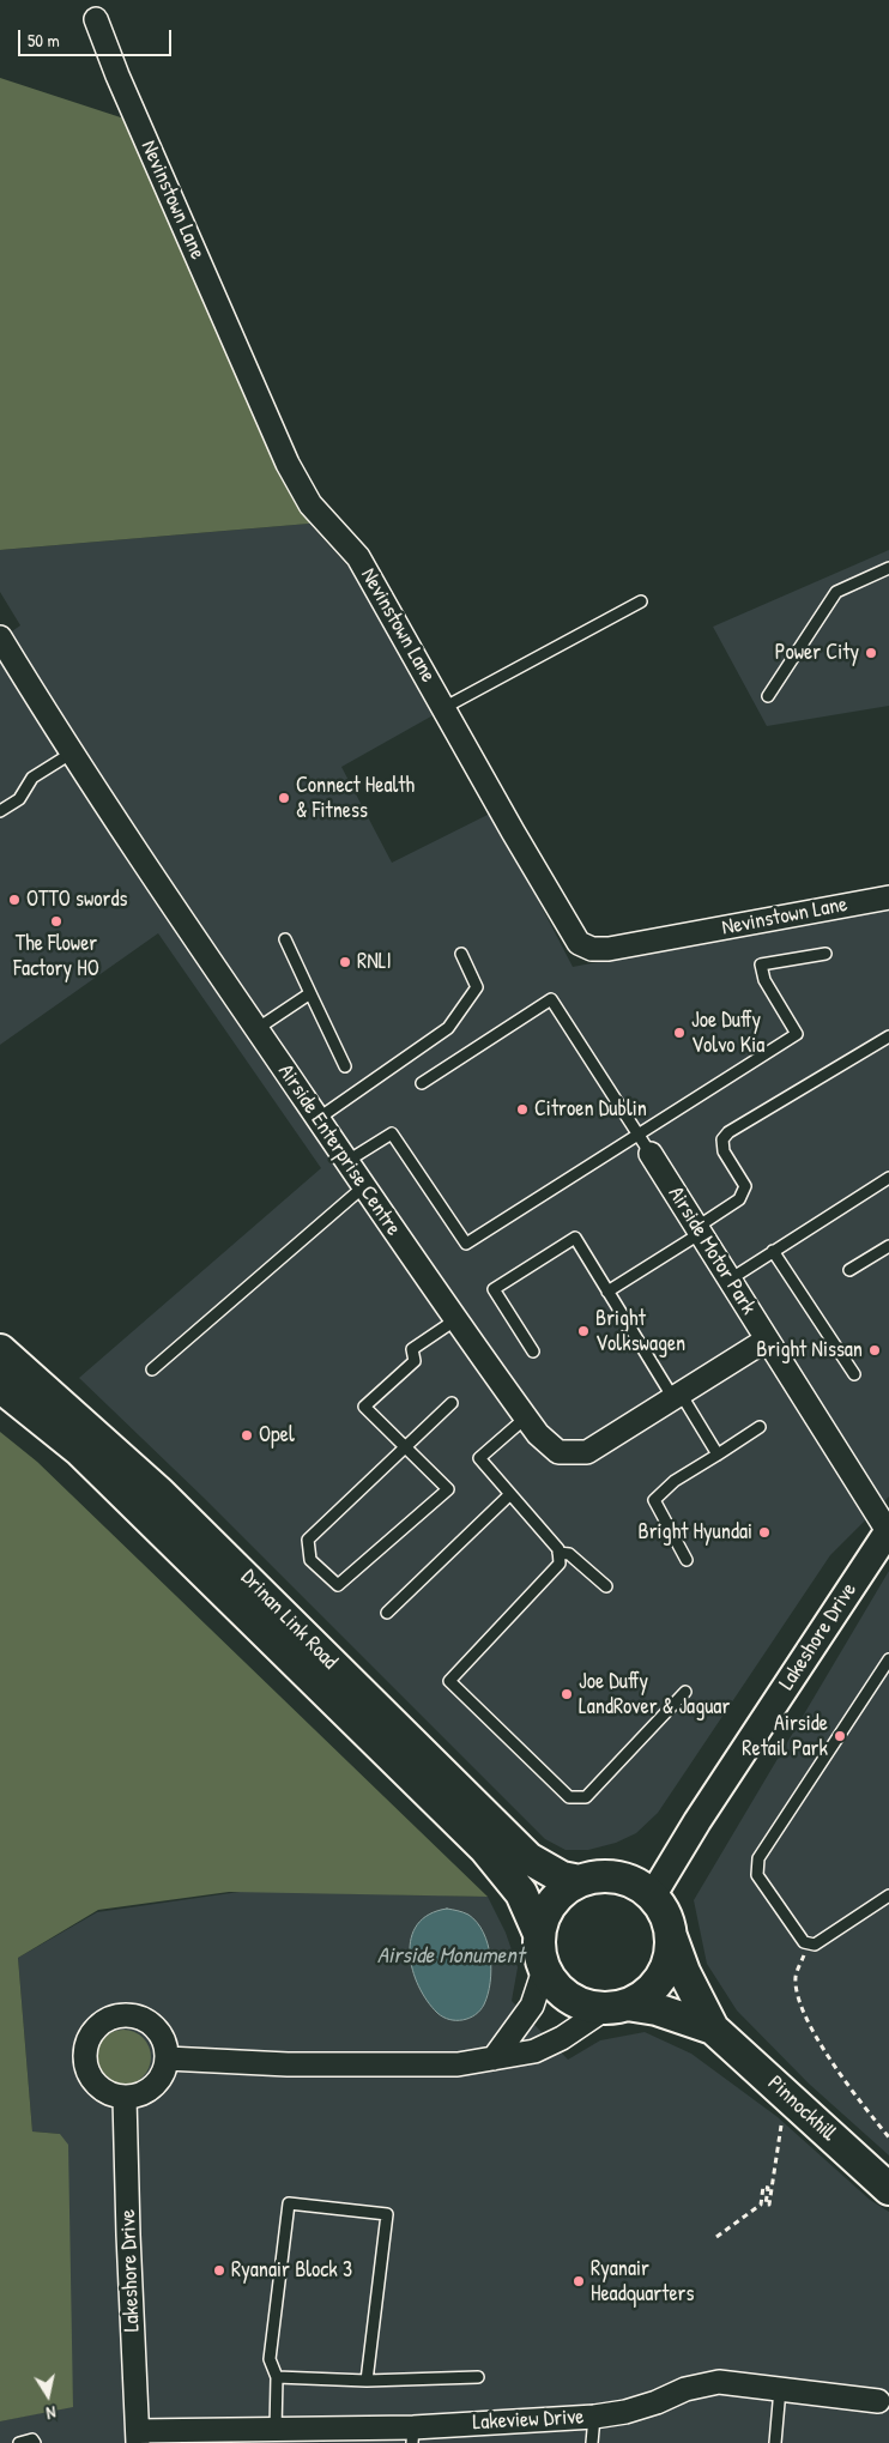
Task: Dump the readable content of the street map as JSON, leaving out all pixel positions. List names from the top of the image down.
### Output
{
  "streets": {
    "main road": ["Drinan Link Road", "Pinnockhill"],
    "street": [
      "Nevinstown Lane",
      "Airside Enterprise Centre",
      "Airside Motor Park",
      "Lakeshore Drive",
      "Lakeview Drive"
    ]
  },
  "crossings": [
    ["Airside Enterprise Centre", "Airside Motor Park"],
    ["Airside Motor Park", "Lakeshore Drive"],
    ["Drinan Link Road", "Lakeshore Drive"],
    ["Drinan Link Road", "Pinnockhill"],
    ["Lakeshore Drive", "Pinnockhill"],
    ["Lakeshore Drive", "Lakeview Drive"]
  ],
  "water": ["Airside Monument"],
  "places": [
    "Power City",
    "Connect Health & Fitness",
    "OTTO swords",
    "The Flower Factory HO",
    "RNLI",
    "Joe Duffy Volvo Kia",
    "Citroen Dublin",
    "Bright Volkswagen",
    "Bright Nissan",
    "Opel",
    "Bright Hyundai",
    "Joe Duffy LandRover & Jaguar",
    "Airside Retail Park",
    "Ryanair Block 3",
    "Ryanair Headquarters"
  ],
  "scale_bar": "50 m",
  "north": "bottom"
}
